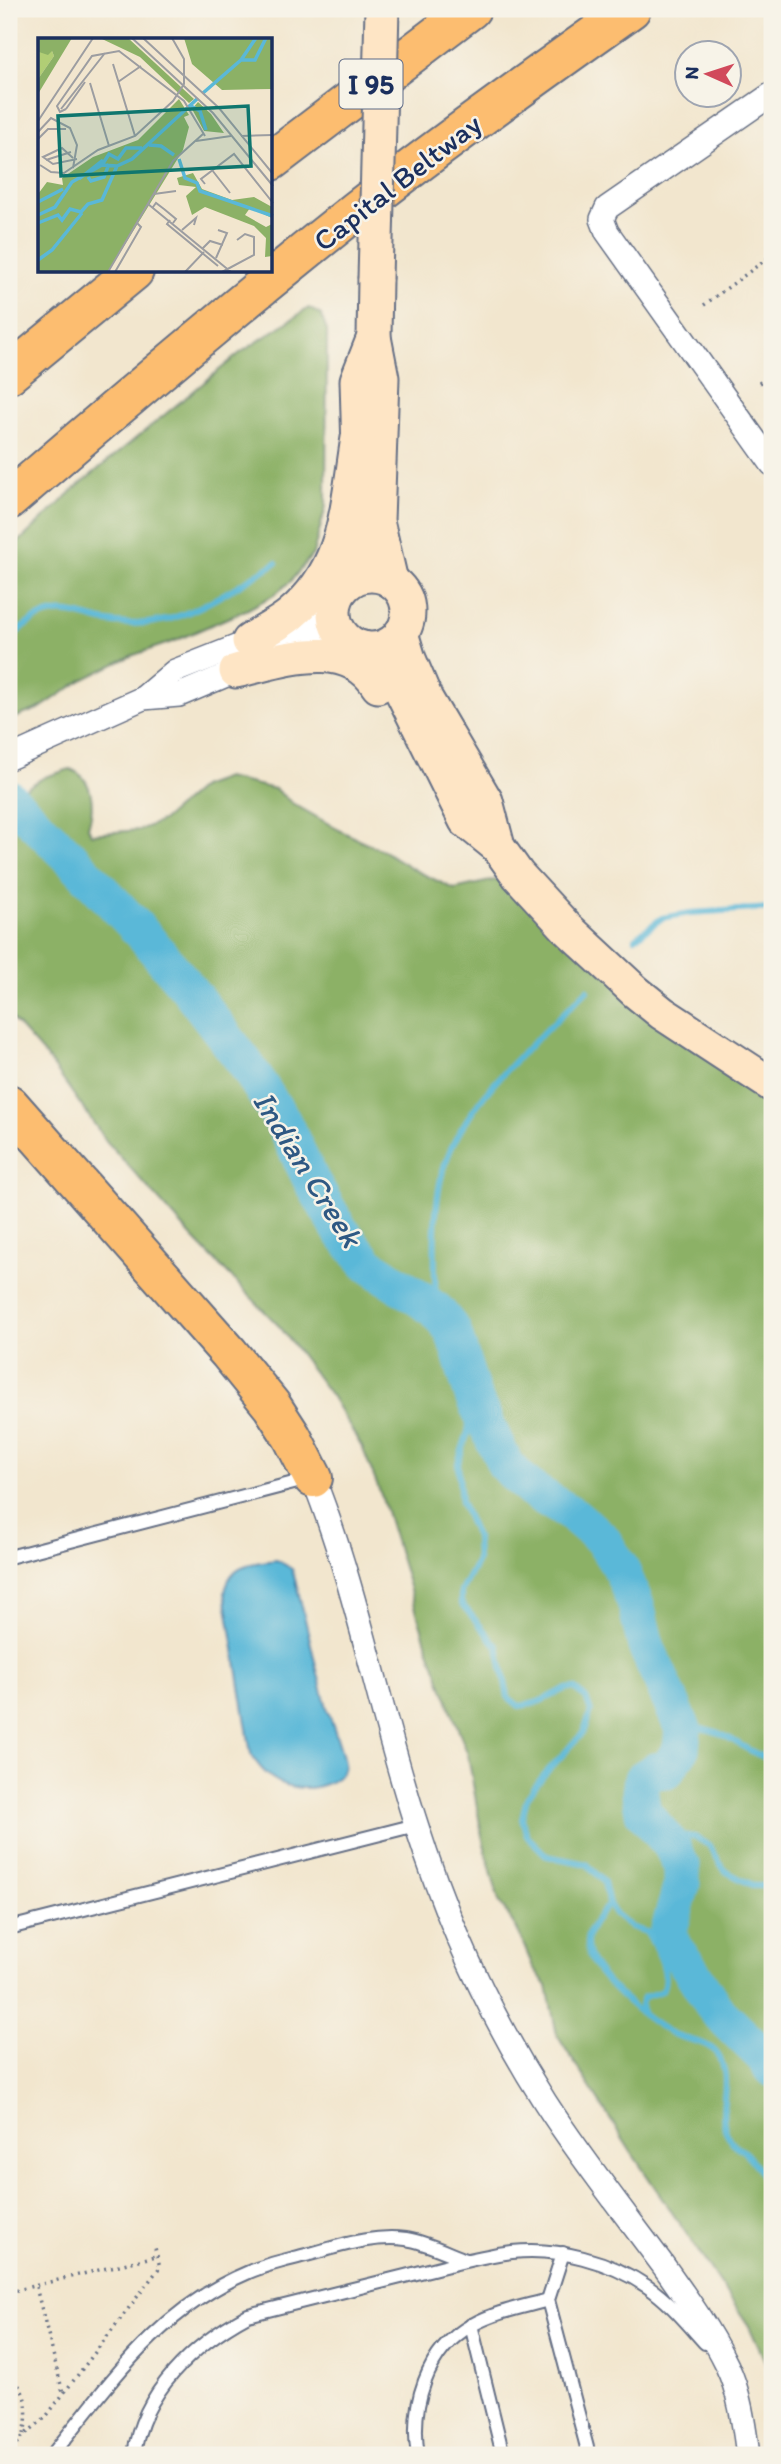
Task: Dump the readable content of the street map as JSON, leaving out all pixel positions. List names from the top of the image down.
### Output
{
  "streets": {
    "highway": ["I 95", "Capital Beltway"]
  },
  "water": ["Indian Creek"],
  "north": "left"
}
